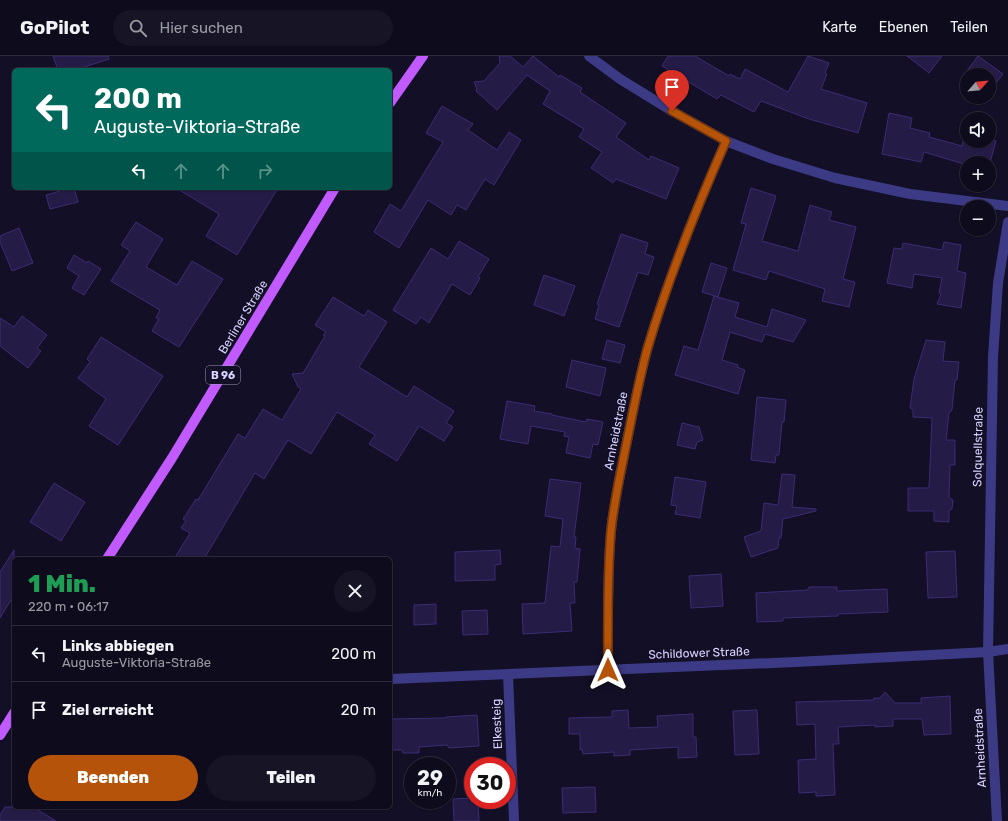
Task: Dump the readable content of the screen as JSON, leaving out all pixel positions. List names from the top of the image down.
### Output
{
  "streets": {
    "main road": ["Berliner Straße", "B 96"],
    "street": [
      "Arnheidstraße",
      "Solquellstraße",
      "Schildower Straße",
      "Elkesteig"
    ]
  },
  "crossings": [
    ["Arnheidstraße", "Solquellstraße"],
    ["Arnheidstraße", "Schildower Straße"],
    ["Solquellstraße", "Schildower Straße"],
    ["Schildower Straße", "Elkesteig"]
  ],
  "north": "top right",
  "page": {
    "header": "GoPilot",
    "search": "Hier suchen",
    "nav": ["Karte", "Ebenen", "Teilen"],
    "map_buttons": ["+", "−"],
    "turn": ["200 m", "Auguste-Viktoria-Straße"],
    "heading": ["1 Min.", "220 m · 06:17"],
    "list": [
      {
        "name": "Links abbiegen",
        "note": "Auguste-Viktoria-Straße",
        "value": "200 m"
      },
      {
        "name": "Ziel erreicht",
        "value": "20 m"
      }
    ],
    "buttons": ["Beenden", "Teilen"],
    "speed": "29 km/h",
    "limit": "30"
  }
}
